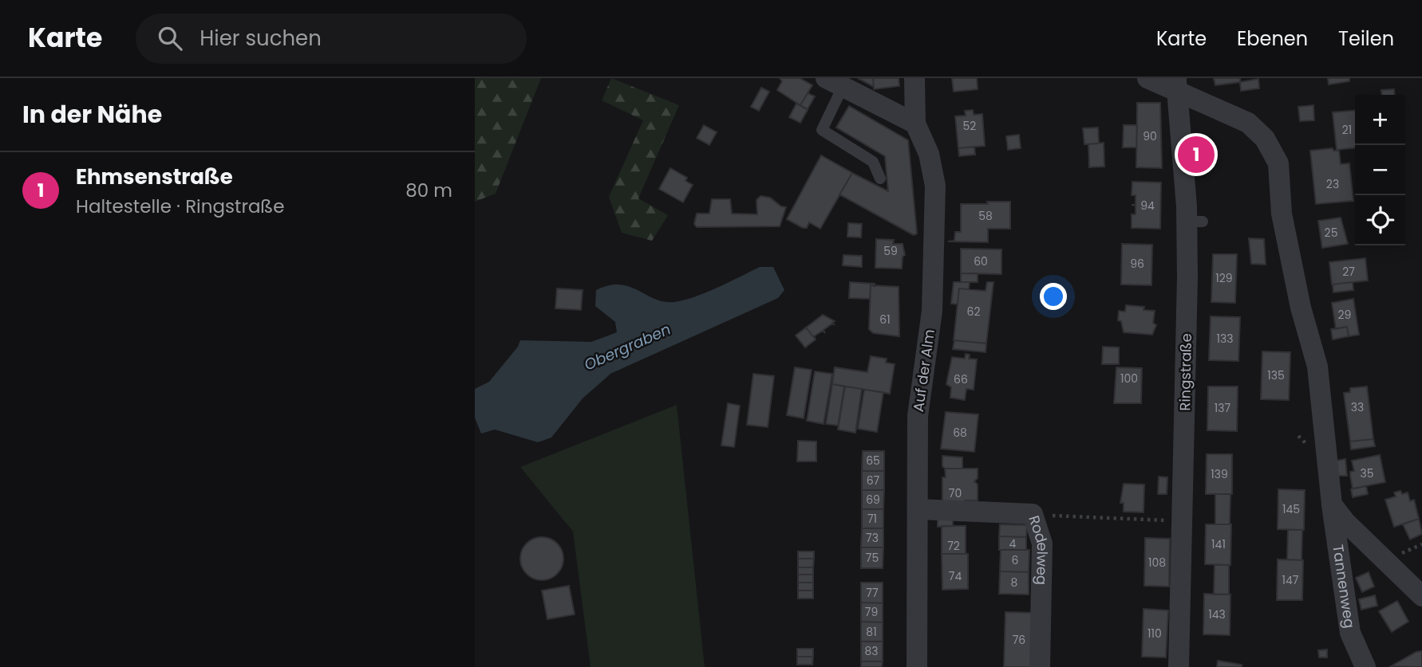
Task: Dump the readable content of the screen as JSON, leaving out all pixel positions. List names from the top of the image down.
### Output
{
  "streets": {
    "street": [
      "Auf der Alm",
      "Ringstraße",
      "Rodelweg",
      "Tannenweg"
    ]
  },
  "crossings": [
    ["Auf der Alm", "Rodelweg"],
    ["Ringstraße", "Tannenweg"]
  ],
  "water": ["Obergraben"],
  "house_numbers": [
    "52",
    "21",
    "90",
    "23",
    "94",
    "58",
    "25",
    "59",
    "60",
    "96",
    "27",
    "129",
    "62",
    "29",
    "61",
    "133",
    "135",
    "100",
    "66",
    "33",
    "137",
    "68",
    "65",
    "35",
    "139",
    "67",
    "70",
    "69",
    "145",
    "71",
    "73",
    "4",
    "141",
    "72",
    "75",
    "6",
    "108",
    "74",
    "147",
    "8",
    "77",
    "79",
    "143",
    "81",
    "110",
    "76",
    "83"
  ],
  "page": {
    "header": "Karte",
    "search": "Hier suchen",
    "nav": ["Karte", "Ebenen", "Teilen"],
    "heading": "In der Nähe",
    "map_buttons": ["+", "−"],
    "pins": "1",
    "list": [
      {
        "mark": "1",
        "name": "Ehmsenstraße",
        "note": "Haltestelle · Ringstraße",
        "value": "80 m"
      }
    ]
  }
}
